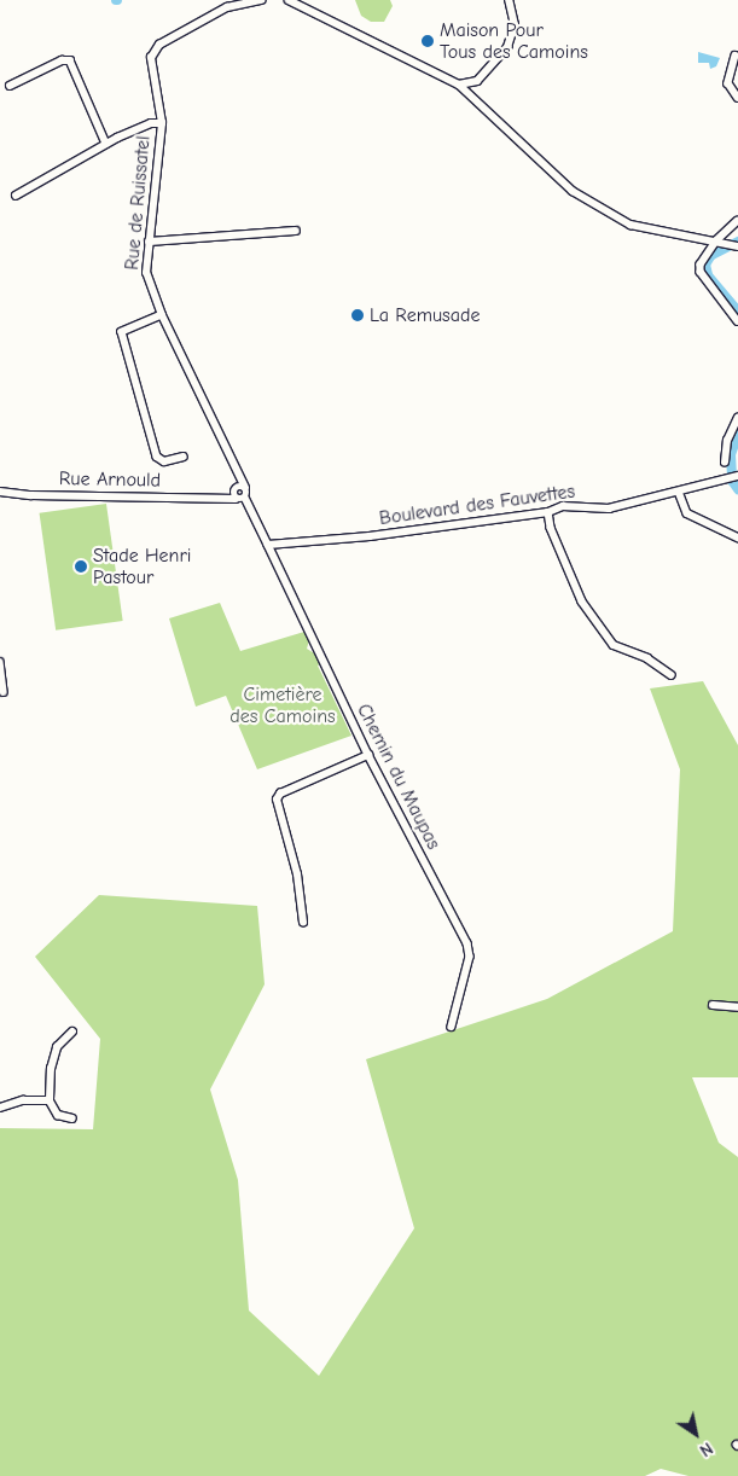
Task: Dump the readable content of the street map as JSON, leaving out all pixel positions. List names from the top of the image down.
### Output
{
  "streets": {
    "street": [
      "Rue de Ruissatel",
      "Rue Arnould",
      "Boulevard des Fauvettes",
      "Chemin du Maupas"
    ]
  },
  "crossings": [
    ["Rue de Ruissatel", "Rue Arnould"],
    ["Rue Arnould", "Boulevard des Fauvettes"],
    ["Rue Arnould", "Chemin du Maupas"],
    ["Boulevard des Fauvettes", "Chemin du Maupas"]
  ],
  "parks": ["Cimetière des Camoins"],
  "places": ["Maison Pour Tous des Camoins", "La Remusade", "Stade Henri Pastour"],
  "north": "bottom right"
}
